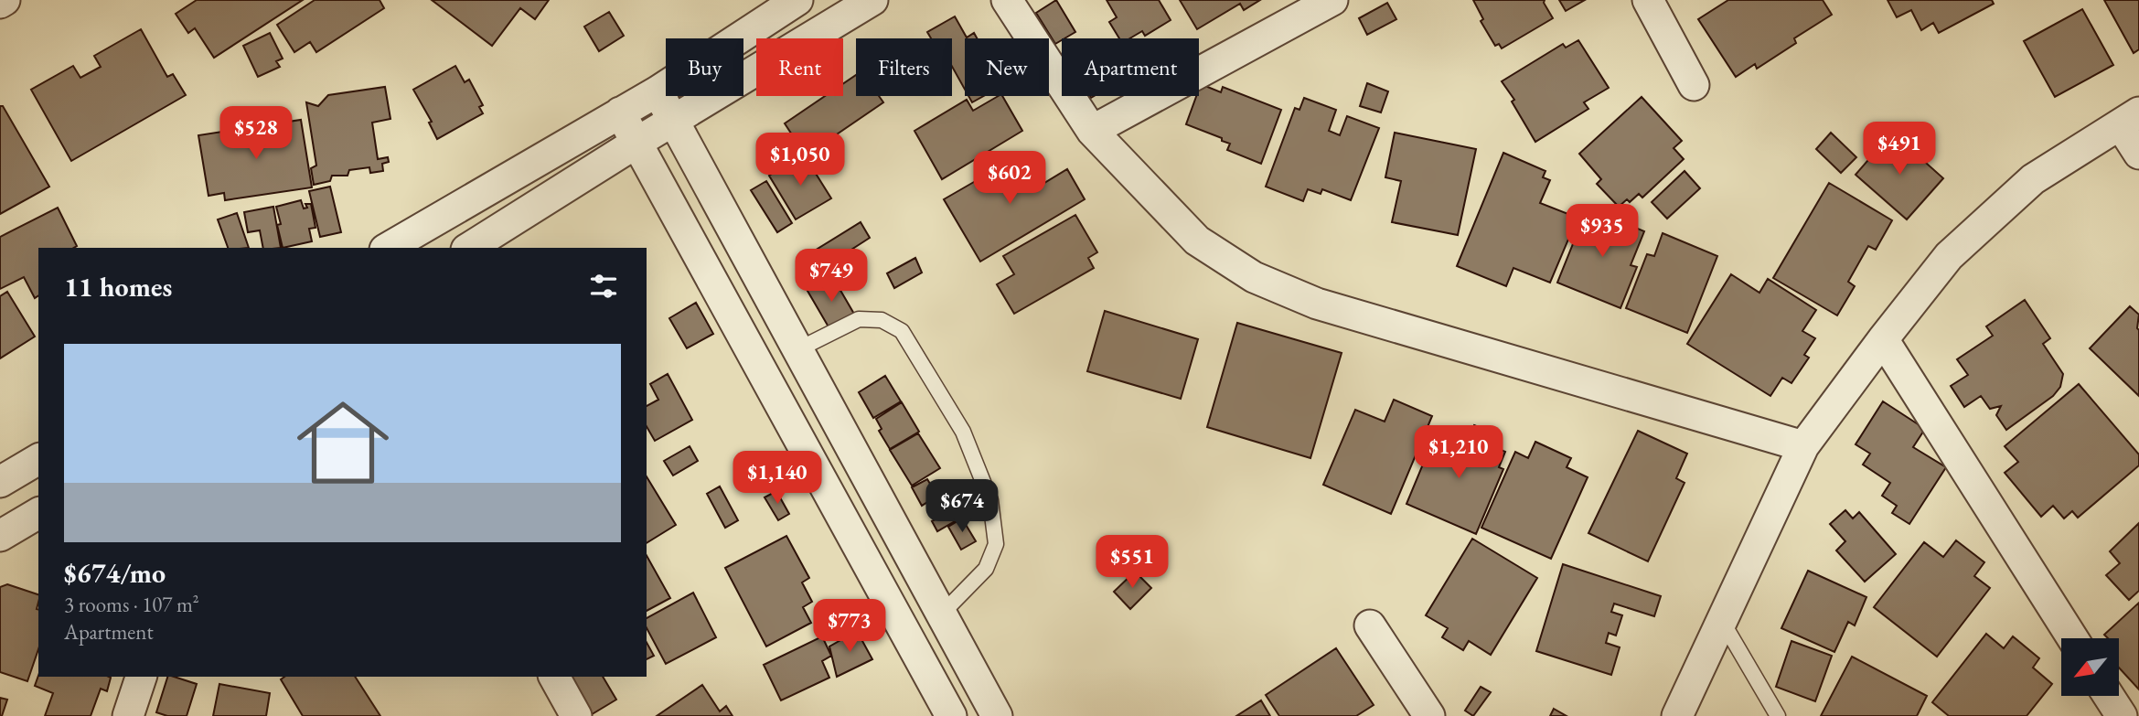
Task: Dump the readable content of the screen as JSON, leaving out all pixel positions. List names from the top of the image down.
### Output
{
  "north": "bottom left",
  "page": {
    "chip": [
      "Buy",
      "Rent",
      "Filters",
      "New",
      "Apartment"
    ],
    "price": [
      "$528",
      "$491",
      "$1,050",
      "$602",
      "$935",
      "$749",
      "$1,210",
      "$1,140",
      "$674",
      "$551",
      "$773"
    ],
    "heading": "11 homes",
    "list": [
      {
        "name": "$674/mo",
        "note": "3 rooms · 107 m² · Apartment"
      }
    ]
  }
}
